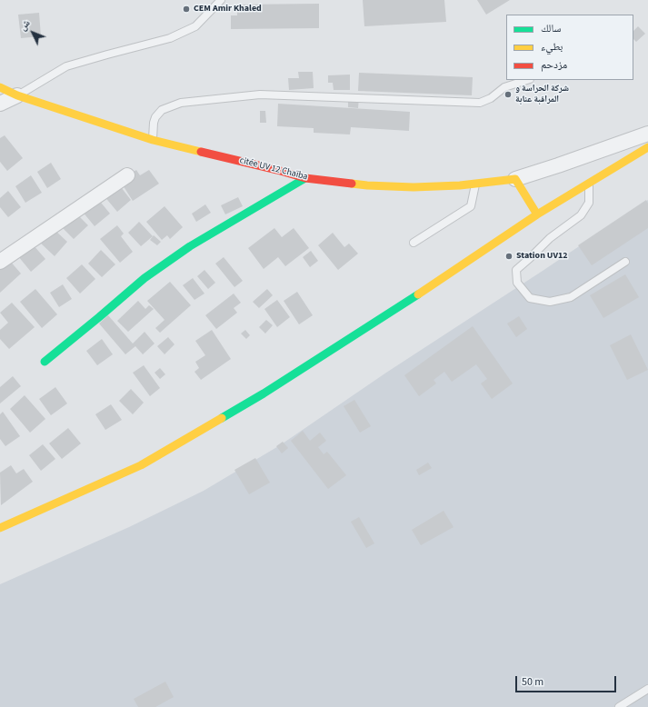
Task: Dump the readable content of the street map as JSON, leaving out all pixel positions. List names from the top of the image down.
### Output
{
  "streets": {
    "street": ["citée UV 12 Chaïba"]
  },
  "places": ["CEM Amir Khaled", "شركة الحراسة و المراقبة عنابة", "Station UV12"],
  "legend": ["سالك", "بطيء", "مزدحم"],
  "scale_bar": "50 m",
  "north": "top left"
}
